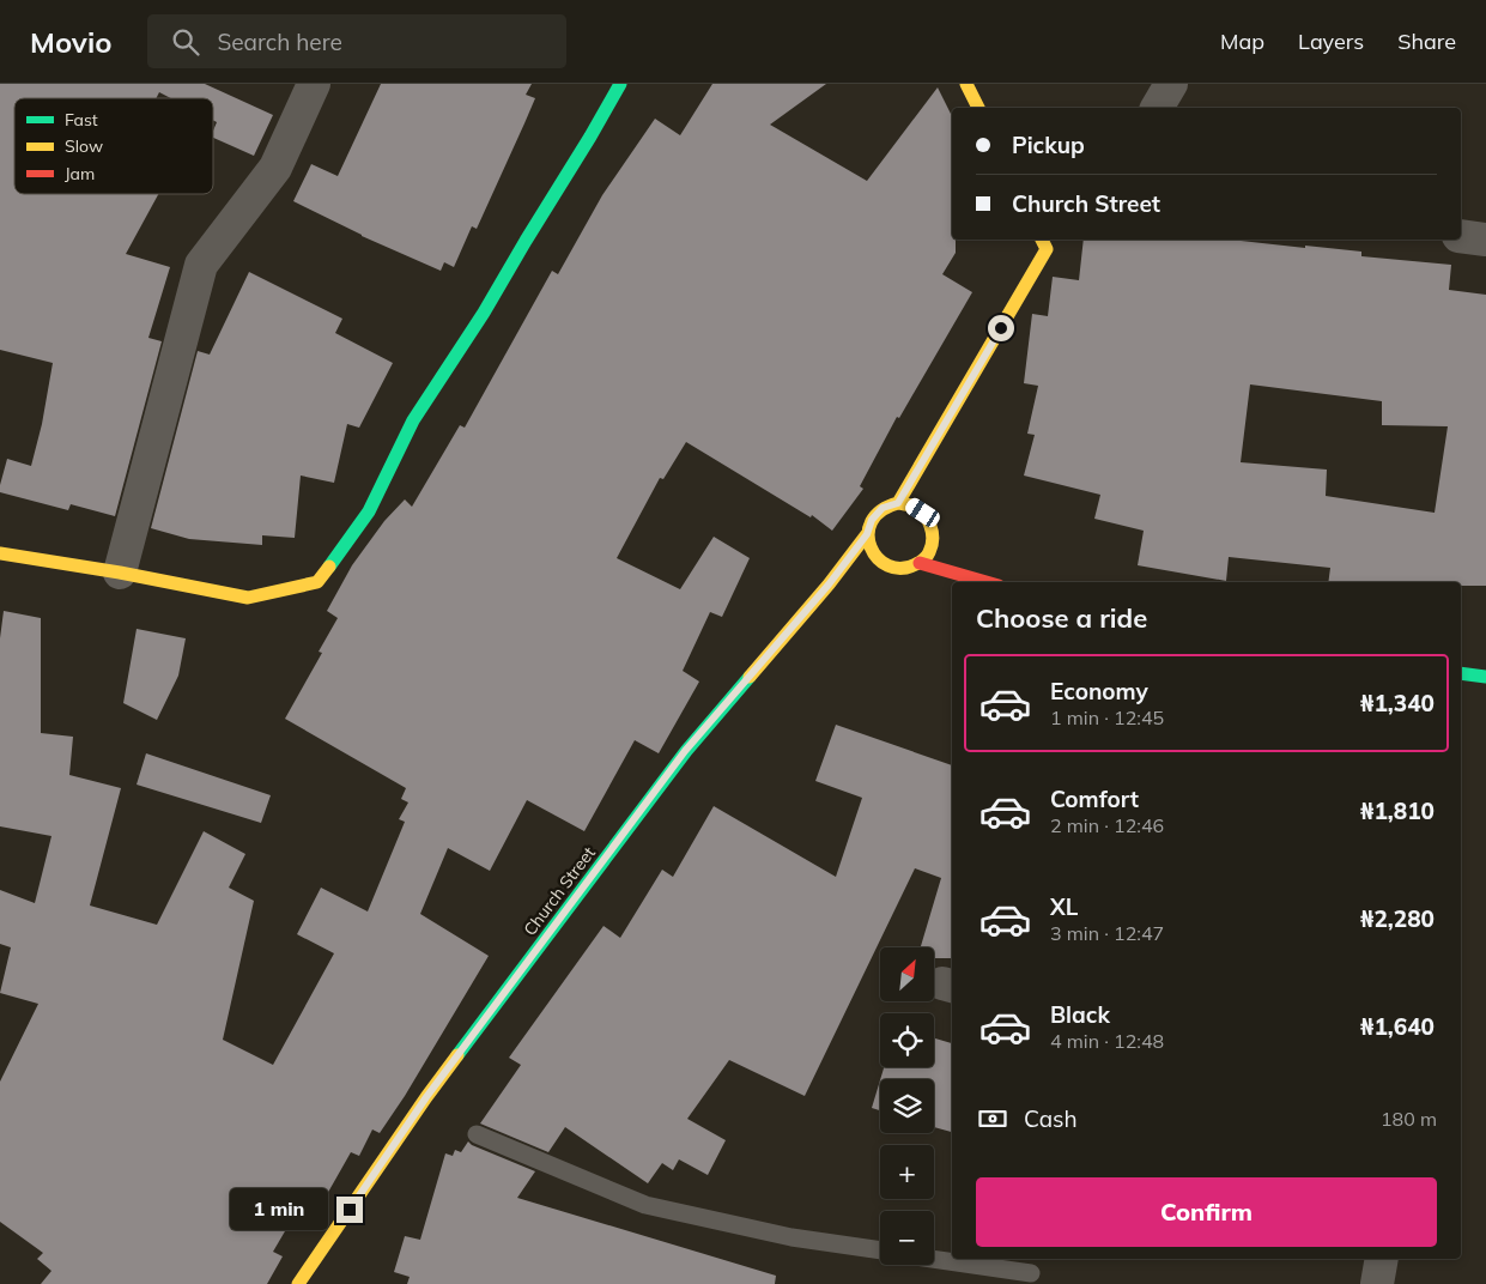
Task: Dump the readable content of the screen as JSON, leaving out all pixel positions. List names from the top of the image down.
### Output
{
  "streets": {
    "street": ["Church Street"]
  },
  "legend": ["Fast", "Slow", "Jam"],
  "north": "top right",
  "page": {
    "header": "Movio",
    "search": "Search here",
    "nav": ["Map", "Layers", "Share"],
    "banner": ["Pickup", "Church Street"],
    "heading": "Choose a ride",
    "list": [
      {
        "name": "Economy",
        "note": "1 min · 12:45",
        "value": "₦1,340"
      },
      {
        "name": "Comfort",
        "note": "2 min · 12:46",
        "value": "₦1,810"
      },
      {
        "name": "XL",
        "note": "3 min · 12:47",
        "value": "₦2,280"
      },
      {
        "name": "Black",
        "note": "4 min · 12:48",
        "value": "₦1,640"
      }
    ],
    "map_buttons": ["+", "−"],
    "pay": ["Cash", "180 m"],
    "buttons": "Confirm",
    "bubble": "1 min"
  }
}
